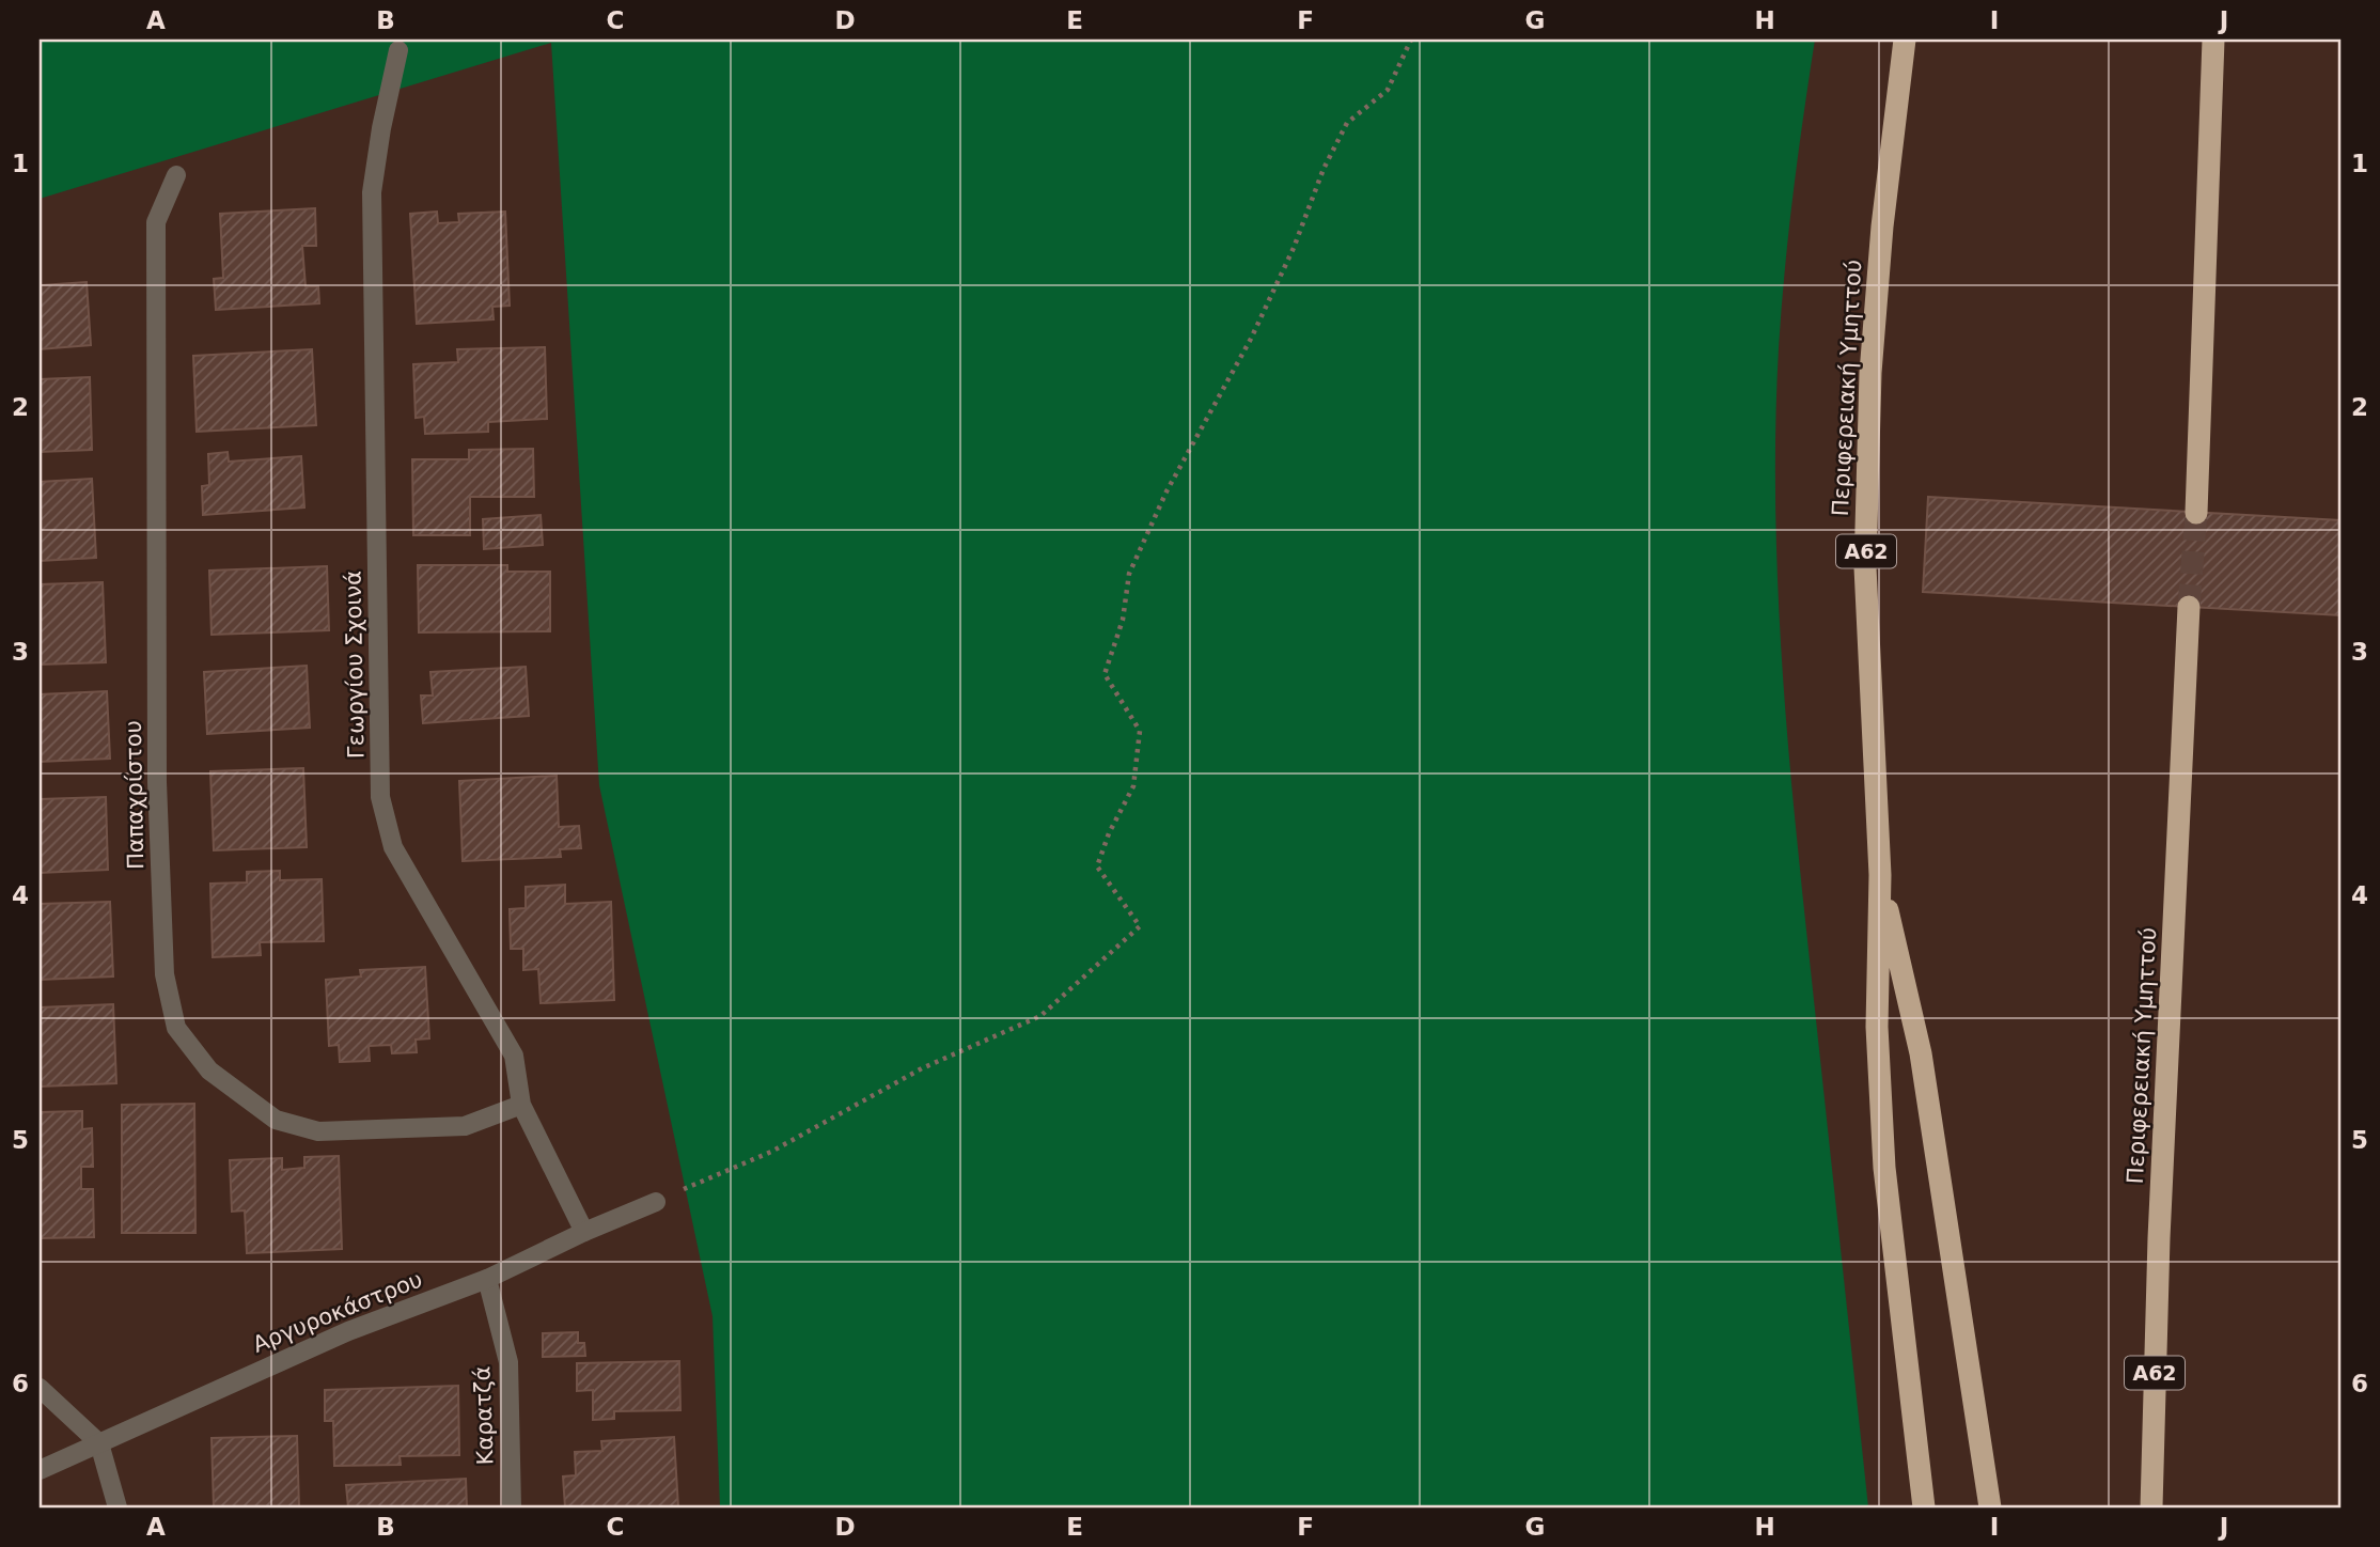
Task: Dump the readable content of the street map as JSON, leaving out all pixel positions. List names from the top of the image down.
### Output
{
  "streets": {
    "highway": ["Περιφερειακή Υμηττού", "Α62"],
    "street": [
      "Γεωργίου Σχοινά",
      "Παπαχρίστου",
      "Αργυροκάστρου",
      "Καρατζά"
    ]
  },
  "crossings": [
    ["Γεωργίου Σχοινά", "Παπαχρίστου"],
    ["Γεωργίου Σχοινά", "Αργυροκάστρου"],
    ["Αργυροκάστρου", "Καρατζά"]
  ],
  "grid": {
    "columns": [
      "A",
      "B",
      "C",
      "D",
      "E",
      "F",
      "G",
      "H",
      "I",
      "J"
    ],
    "rows": [
      "1",
      "2",
      "3",
      "4",
      "5",
      "6"
    ]
  }
}
